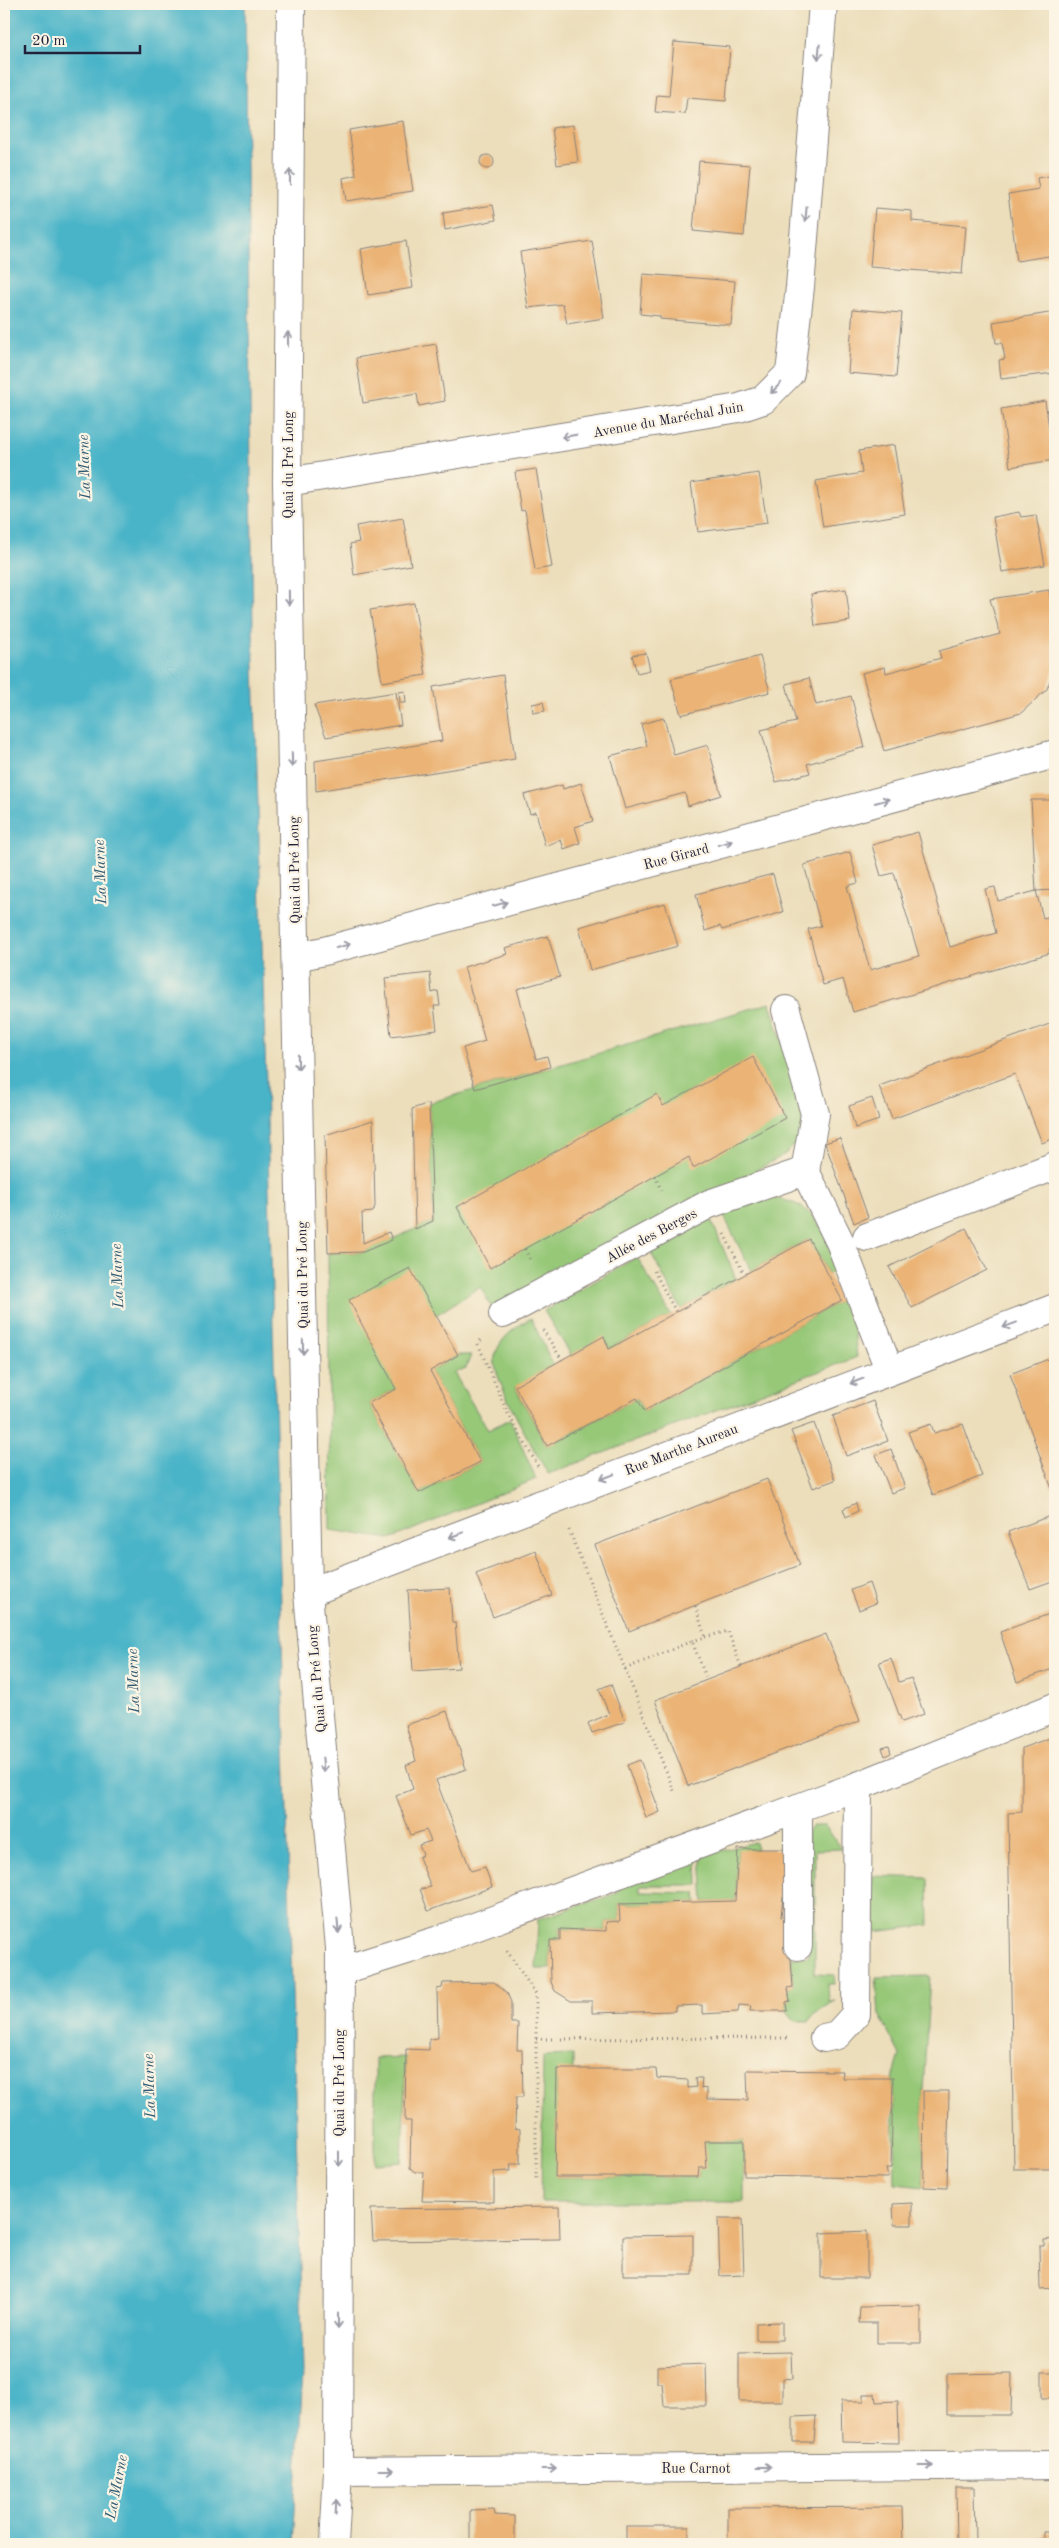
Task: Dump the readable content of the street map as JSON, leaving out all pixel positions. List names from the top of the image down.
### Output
{
  "streets": {
    "street": [
      "Avenue du Maréchal Juin",
      "Quai du Pré Long",
      "Rue Girard",
      "Allée des Berges",
      "Rue Marthe Aureau",
      "Rue Carnot"
    ]
  },
  "crossings": [
    ["Avenue du Maréchal Juin", "Quai du Pré Long"],
    ["Quai du Pré Long", "Rue Girard"],
    ["Quai du Pré Long", "Rue Marthe Aureau"],
    ["Quai du Pré Long", "Rue Carnot"]
  ],
  "one_way": [
    "Avenue du Maréchal Juin",
    "Rue Girard",
    "Rue Marthe Aureau",
    "Rue Carnot"
  ],
  "water": ["La Marne"],
  "scale_bar": "20 m"
}
